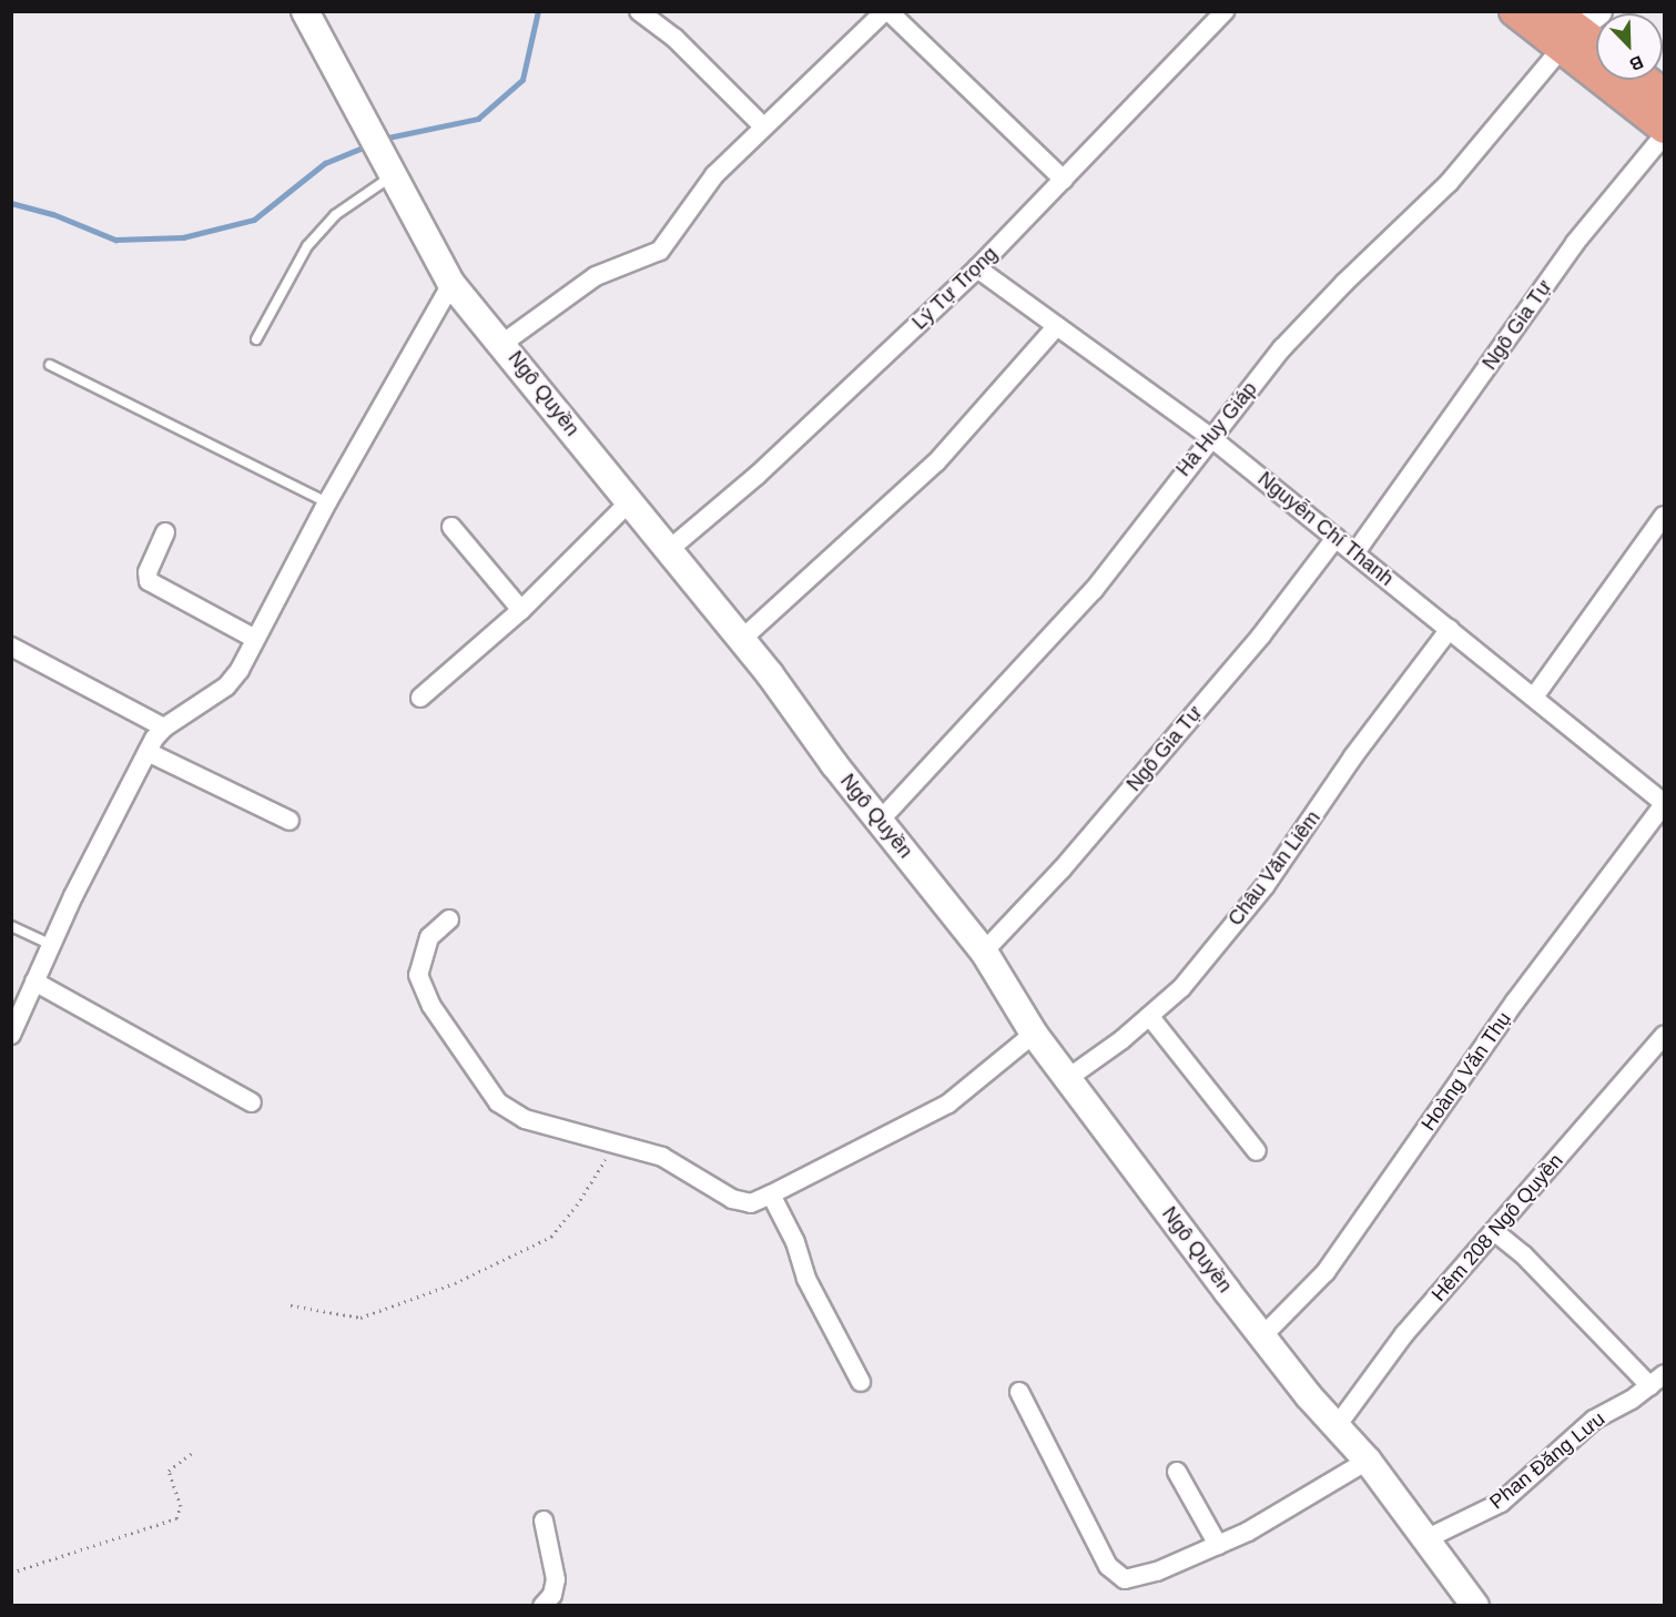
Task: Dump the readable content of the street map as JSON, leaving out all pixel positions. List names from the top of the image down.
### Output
{
  "streets": {
    "street": [
      "Lý Tự Trọng",
      "Ngô Gia Tự",
      "Ngô Quyền",
      "Hà Huy Giáp",
      "Nguyễn Chí Thanh",
      "Châu Văn Liêm",
      "Hoàng Văn Thụ",
      "Hẻm 208 Ngô Quyền",
      "Phan Đăng Lưu"
    ]
  },
  "crossings": [
    ["Lý Tự Trọng", "Ngô Quyền"],
    ["Lý Tự Trọng", "Nguyễn Chí Thanh"],
    ["Ngô Gia Tự", "Ngô Quyền"],
    ["Ngô Gia Tự", "Nguyễn Chí Thanh"],
    ["Ngô Quyền", "Hà Huy Giáp"],
    ["Ngô Quyền", "Châu Văn Liêm"],
    ["Ngô Quyền", "Hoàng Văn Thụ"],
    ["Ngô Quyền", "Hẻm 208 Ngô Quyền"],
    ["Ngô Quyền", "Phan Đăng Lưu"],
    ["Hà Huy Giáp", "Nguyễn Chí Thanh"],
    ["Nguyễn Chí Thanh", "Châu Văn Liêm"],
    ["Nguyễn Chí Thanh", "Hoàng Văn Thụ"]
  ],
  "north": "bottom right"
}
